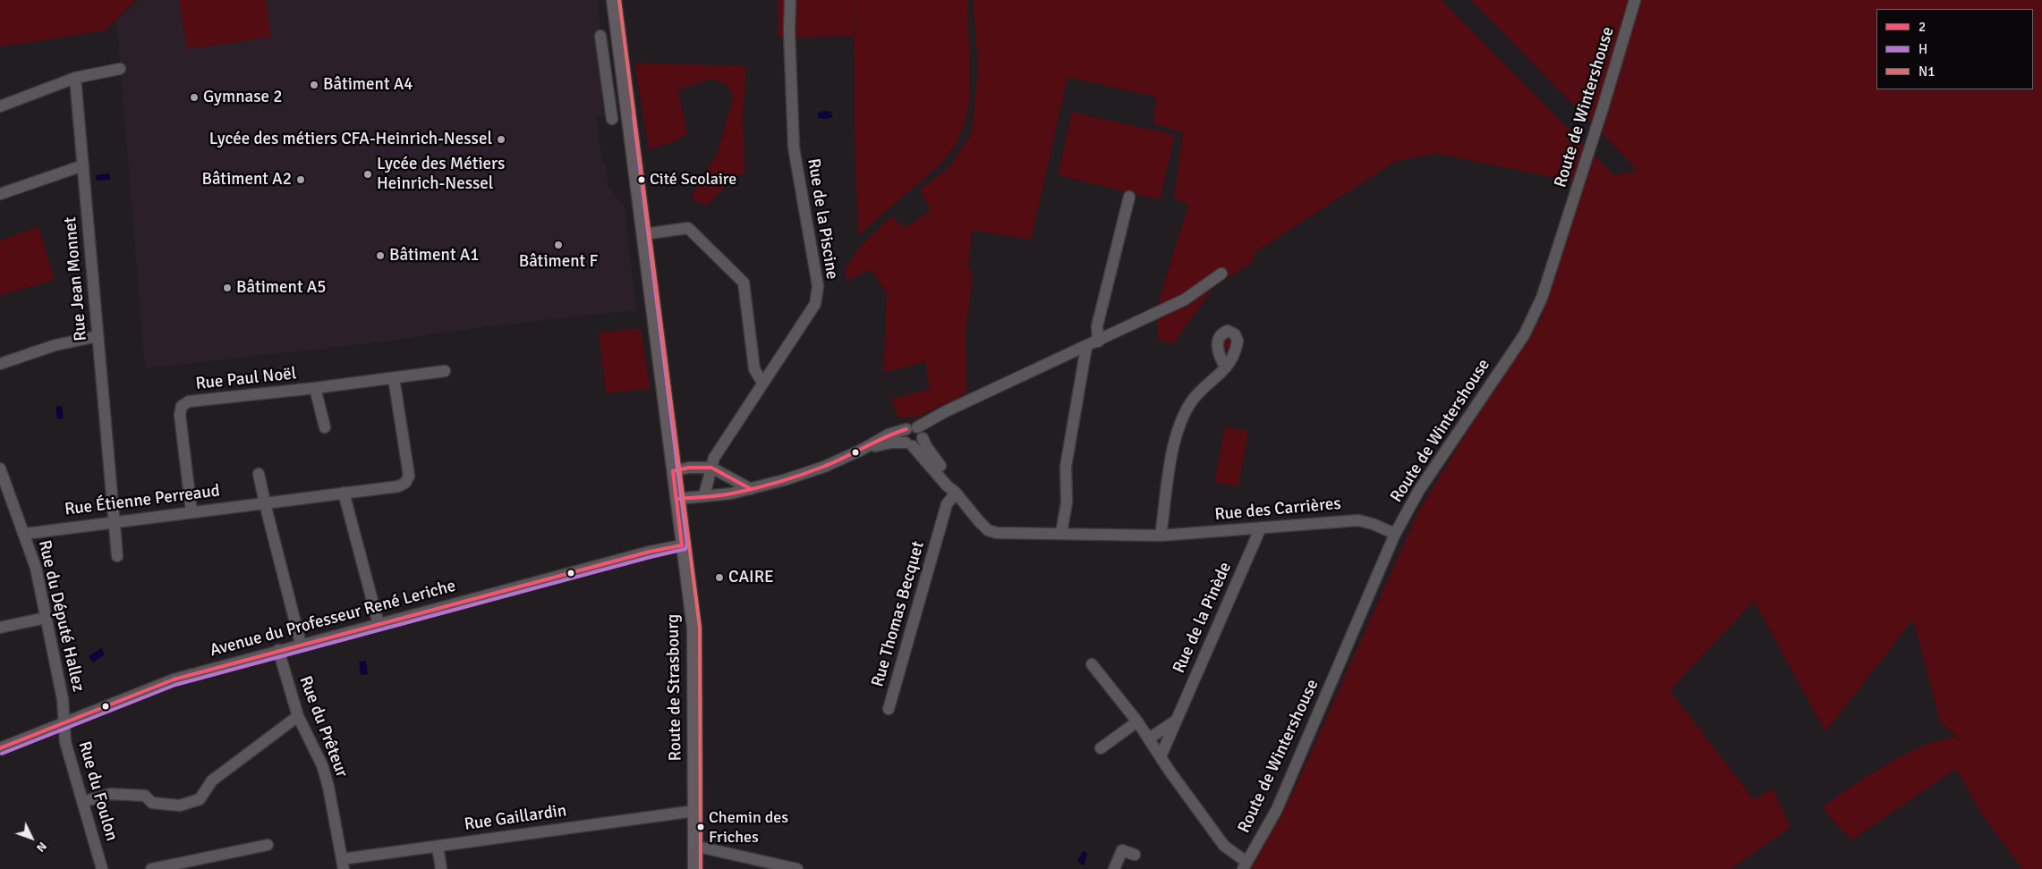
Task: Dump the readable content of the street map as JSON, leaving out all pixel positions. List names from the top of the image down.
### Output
{
  "streets": {
    "main road": ["Route de Strasbourg"],
    "street": [
      "Route de Wintershouse",
      "Rue de la Piscine",
      "Rue Jean Monnet",
      "Rue Paul Noël",
      "Rue Étienne Perreaud",
      "Rue des Carrières",
      "Rue Thomas Becquet",
      "Rue du Député Hallez",
      "Rue de la Pinède",
      "Avenue du Professeur René Leriche",
      "Rue du Prêteur",
      "Rue du Foulon",
      "Rue Gaillardin"
    ]
  },
  "crossings": [
    ["Route de Wintershouse", "Rue des Carrières"],
    ["Rue Jean Monnet", "Rue Étienne Perreaud"],
    ["Rue Paul Noël", "Rue Étienne Perreaud"],
    ["Rue Étienne Perreaud", "Rue du Député Hallez"],
    ["Rue des Carrières", "Rue Thomas Becquet"],
    ["Rue des Carrières", "Rue de la Pinède"],
    ["Rue du Député Hallez", "Avenue du Professeur René Leriche"],
    ["Rue du Député Hallez", "Rue du Foulon"],
    ["Avenue du Professeur René Leriche", "Route de Strasbourg"],
    ["Avenue du Professeur René Leriche", "Rue du Prêteur"],
    ["Avenue du Professeur René Leriche", "Rue du Foulon"],
    ["Route de Strasbourg", "Rue Gaillardin"],
    ["Rue du Prêteur", "Rue Gaillardin"]
  ],
  "places": [
    "Bâtiment A4",
    "Gymnase 2",
    "Lycée des métiers CFA-Heinrich-Nessel",
    "Lycée des Métiers Heinrich-Nessel",
    "Bâtiment A2",
    "Cité Scolaire",
    "Bâtiment F",
    "Bâtiment A1",
    "Bâtiment A5",
    "CAIRE",
    "Chemin des Friches"
  ],
  "lines": ["transit line N1", "transit line H", "transit line 2"],
  "legend": ["2", "H", "N1"],
  "north": "bottom right"
}
